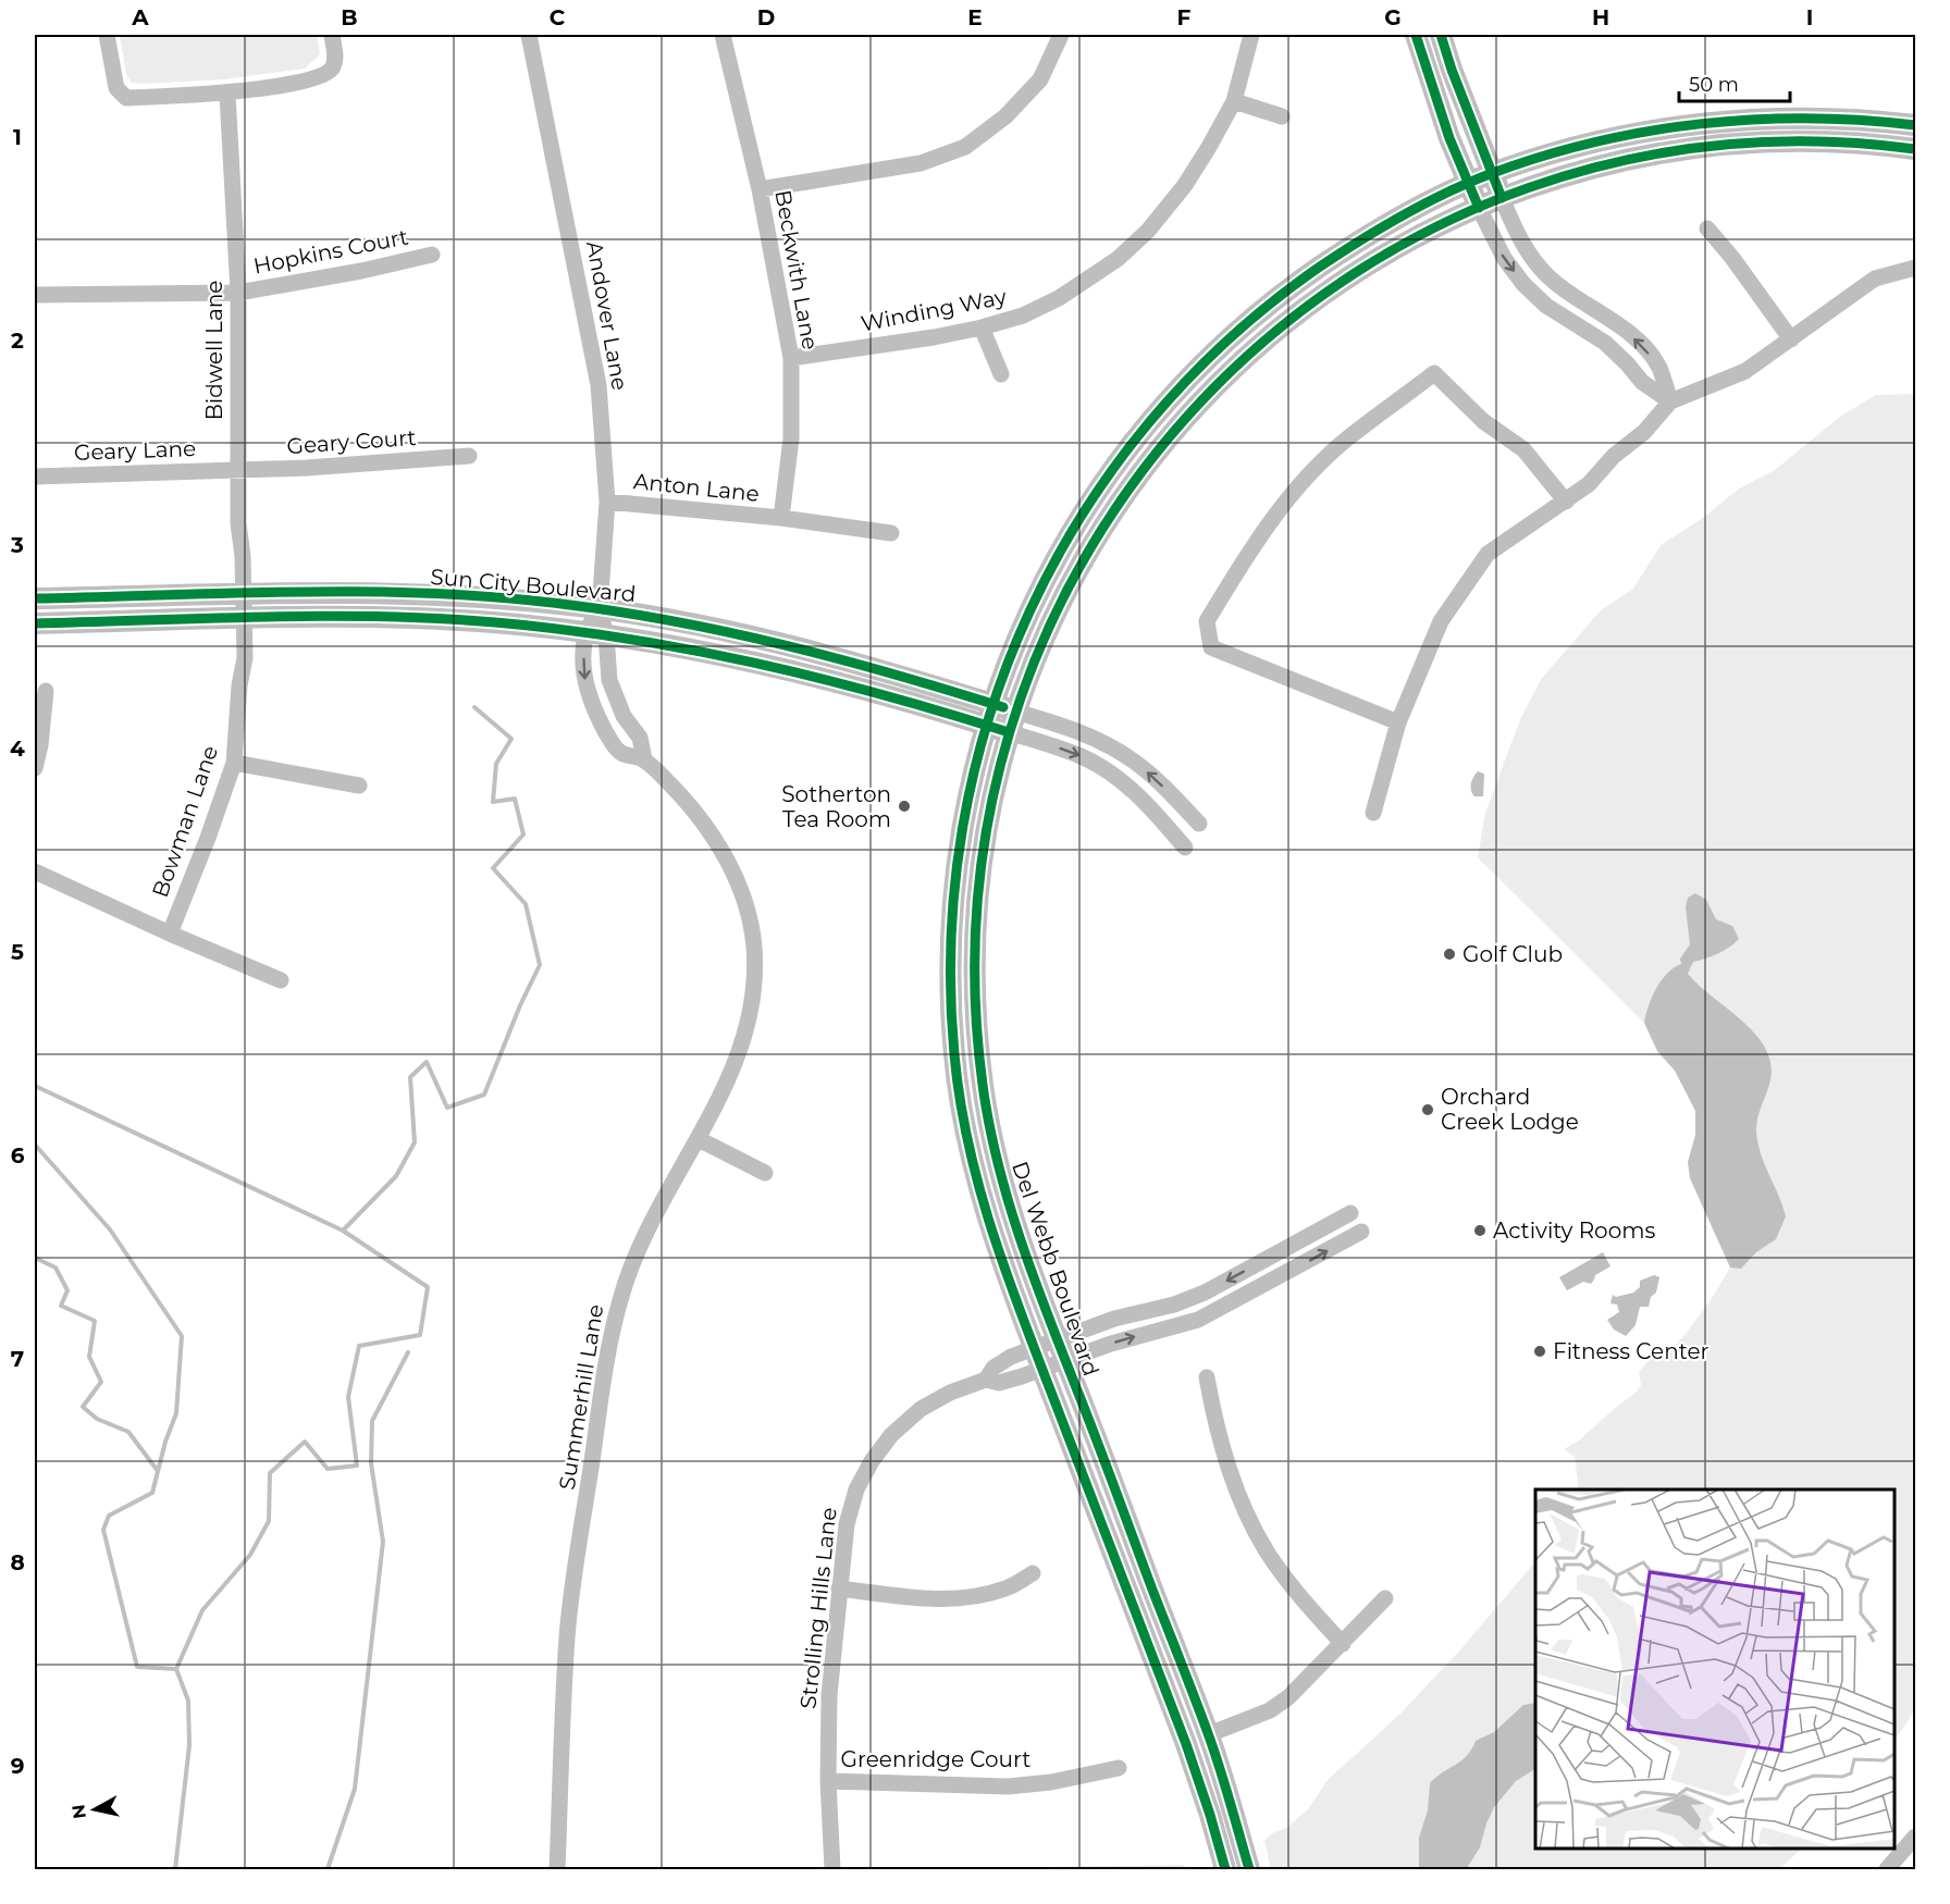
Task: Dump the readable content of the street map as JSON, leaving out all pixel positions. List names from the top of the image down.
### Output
{
  "streets": {
    "street": [
      "Hopkins Court",
      "Beckwith Lane",
      "Winding Way",
      "Andover Lane",
      "Bidwell Lane",
      "Geary Court",
      "Geary Lane",
      "Anton Lane",
      "Sun City Boulevard",
      "Bowman Lane",
      "Del Webb Boulevard",
      "Summerhill Lane",
      "Strolling Hills Lane",
      "Greenridge Court"
    ]
  },
  "crossings": [
    ["Hopkins Court", "Bidwell Lane"],
    ["Beckwith Lane", "Winding Way"],
    ["Beckwith Lane", "Anton Lane"],
    ["Andover Lane", "Anton Lane"],
    ["Andover Lane", "Sun City Boulevard"],
    ["Andover Lane", "Summerhill Lane"],
    ["Bidwell Lane", "Geary Court"],
    ["Bidwell Lane", "Geary Lane"],
    ["Bidwell Lane", "Sun City Boulevard"],
    ["Bidwell Lane", "Bowman Lane"],
    ["Geary Court", "Geary Lane"],
    ["Sun City Boulevard", "Bowman Lane"],
    ["Sun City Boulevard", "Del Webb Boulevard"],
    ["Sun City Boulevard", "Summerhill Lane"],
    ["Del Webb Boulevard", "Strolling Hills Lane"],
    ["Strolling Hills Lane", "Greenridge Court"]
  ],
  "places": [
    "Sotherton Tea Room",
    "Golf Club",
    "Orchard Creek Lodge",
    "Activity Rooms",
    "Fitness Center"
  ],
  "scale_bar": "50 m",
  "north": "left",
  "grid": {
    "columns": [
      "A",
      "B",
      "C",
      "D",
      "E",
      "F",
      "G",
      "H",
      "I"
    ],
    "rows": [
      "1",
      "2",
      "3",
      "4",
      "5",
      "6",
      "7",
      "8",
      "9"
    ]
  }
}
